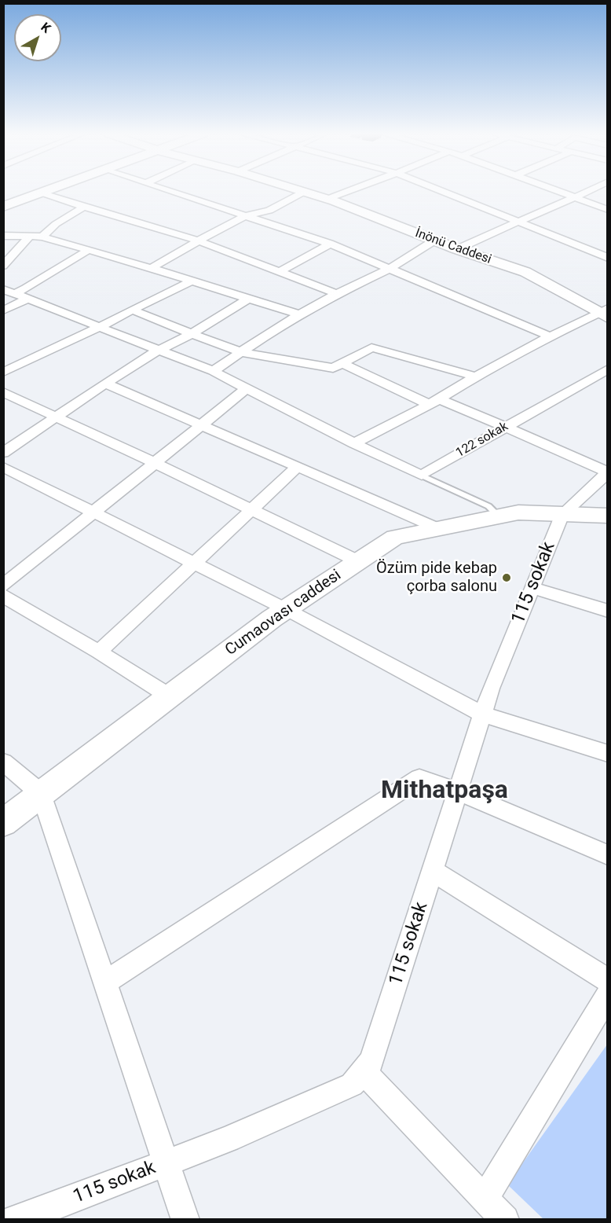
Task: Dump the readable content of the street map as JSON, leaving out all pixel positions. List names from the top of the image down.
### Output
{
  "streets": {
    "main road": ["İnönü Caddesi", "Cumaovası caddesi"],
    "street": ["122 sokak", "115 sokak"]
  },
  "crossings": [
    ["115 sokak", "Cumaovası caddesi"]
  ],
  "districts": ["Mithatpaşa"],
  "places": ["Özüm pide kebap çorba salonu"],
  "north": "top right"
}
